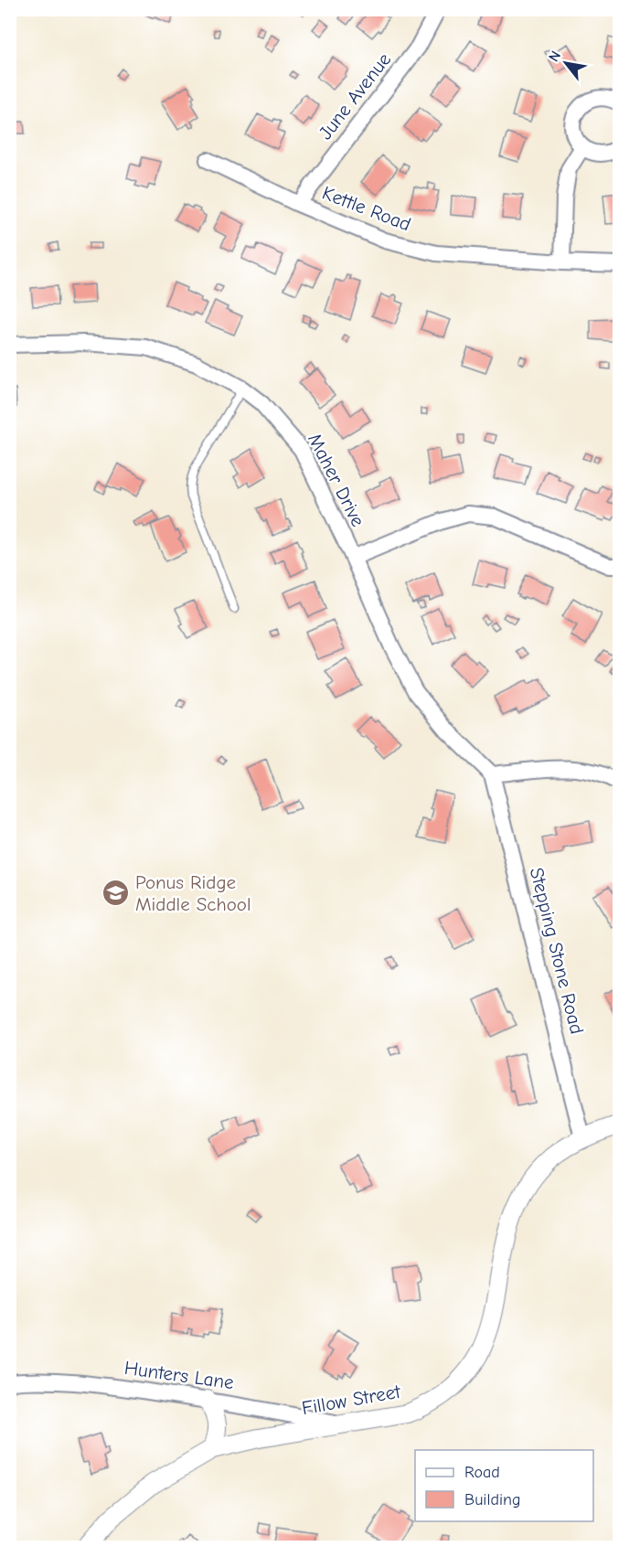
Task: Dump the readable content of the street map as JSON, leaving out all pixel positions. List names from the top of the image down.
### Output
{
  "streets": {
    "street": [
      "June Avenue",
      "Kettle Road",
      "Maher Drive",
      "Stepping Stone Road",
      "Hunters Lane",
      "Fillow Street"
    ]
  },
  "crossings": [
    ["June Avenue", "Kettle Road"],
    ["Maher Drive", "Stepping Stone Road"],
    ["Stepping Stone Road", "Fillow Street"],
    ["Hunters Lane", "Fillow Street"]
  ],
  "places": {
    "school or university": ["Ponus Ridge Middle School"]
  },
  "legend": ["Road", "Building"],
  "north": "top left"
}
